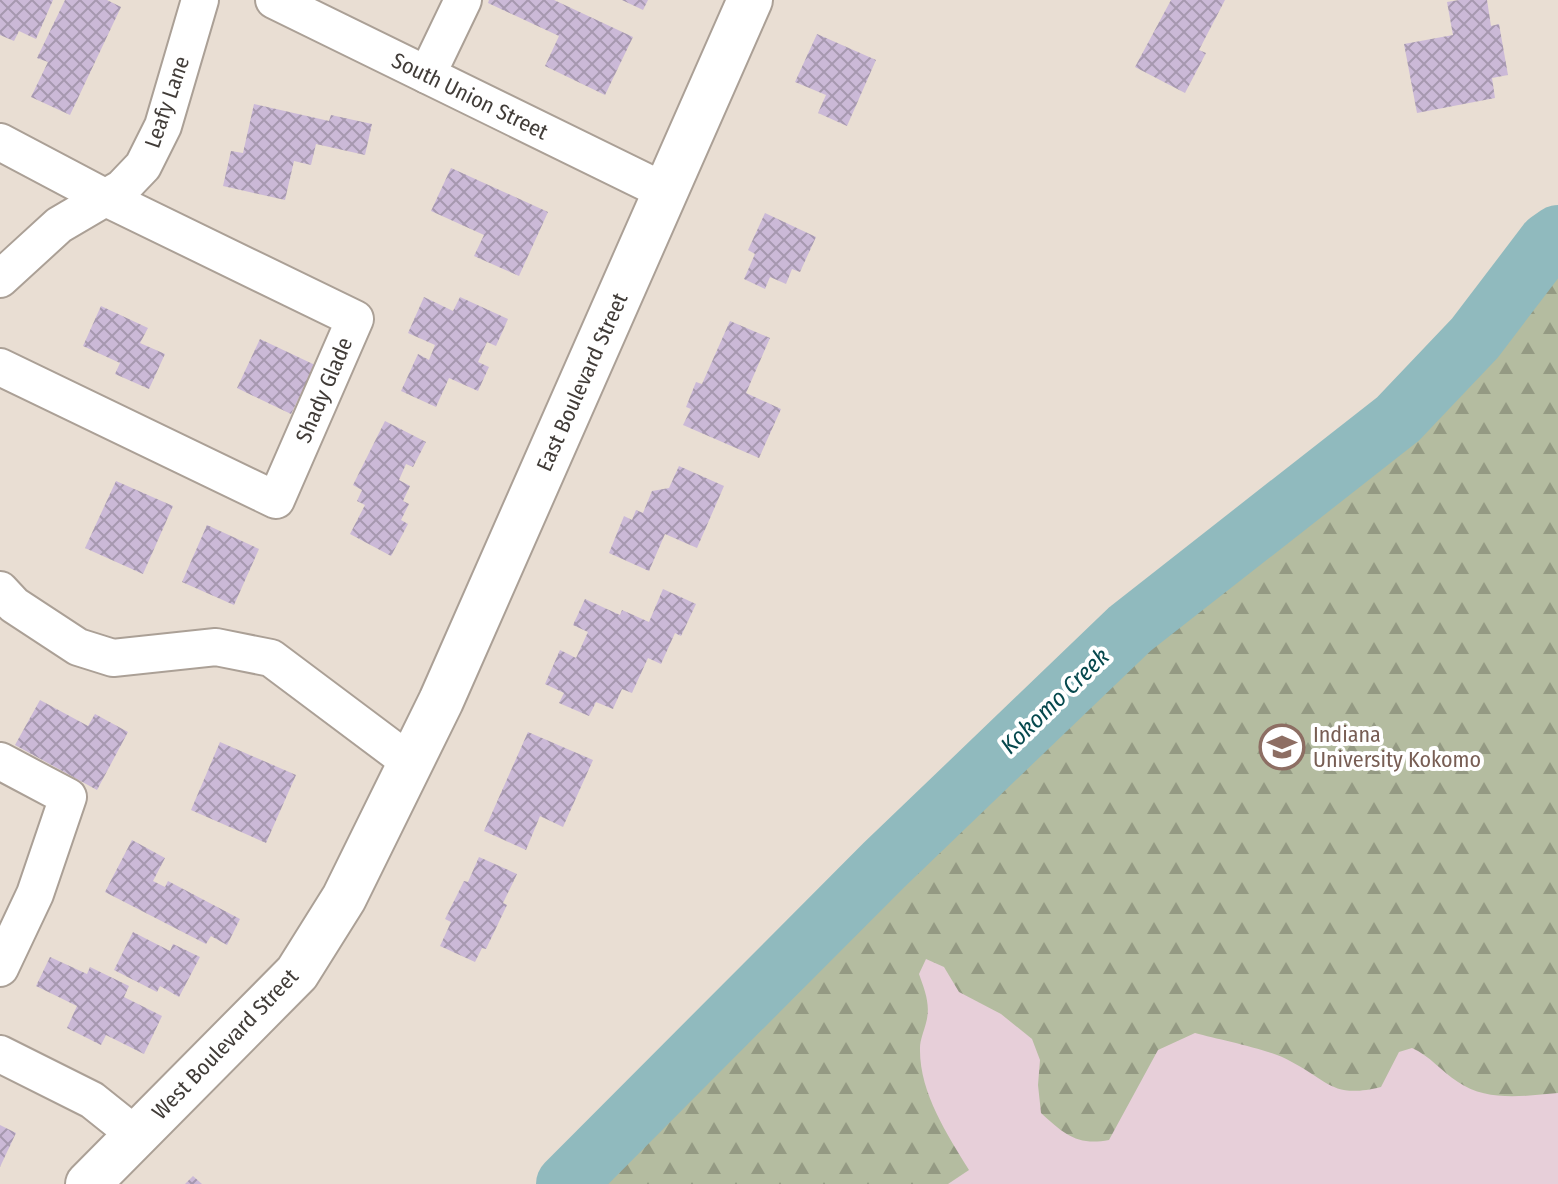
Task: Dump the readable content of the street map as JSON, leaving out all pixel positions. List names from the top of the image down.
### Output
{
  "streets": {
    "main road": ["East Boulevard Street", "West Boulevard Street"],
    "street": ["South Union Street", "Leafy Lane", "Shady Glade"]
  },
  "crossings": [
    ["South Union Street", "East Boulevard Street"],
    ["Leafy Lane", "Shady Glade"],
    ["East Boulevard Street", "West Boulevard Street"]
  ],
  "water": ["Kokomo Creek"],
  "places": {
    "school or university": ["Indiana University Kokomo"]
  }
}
